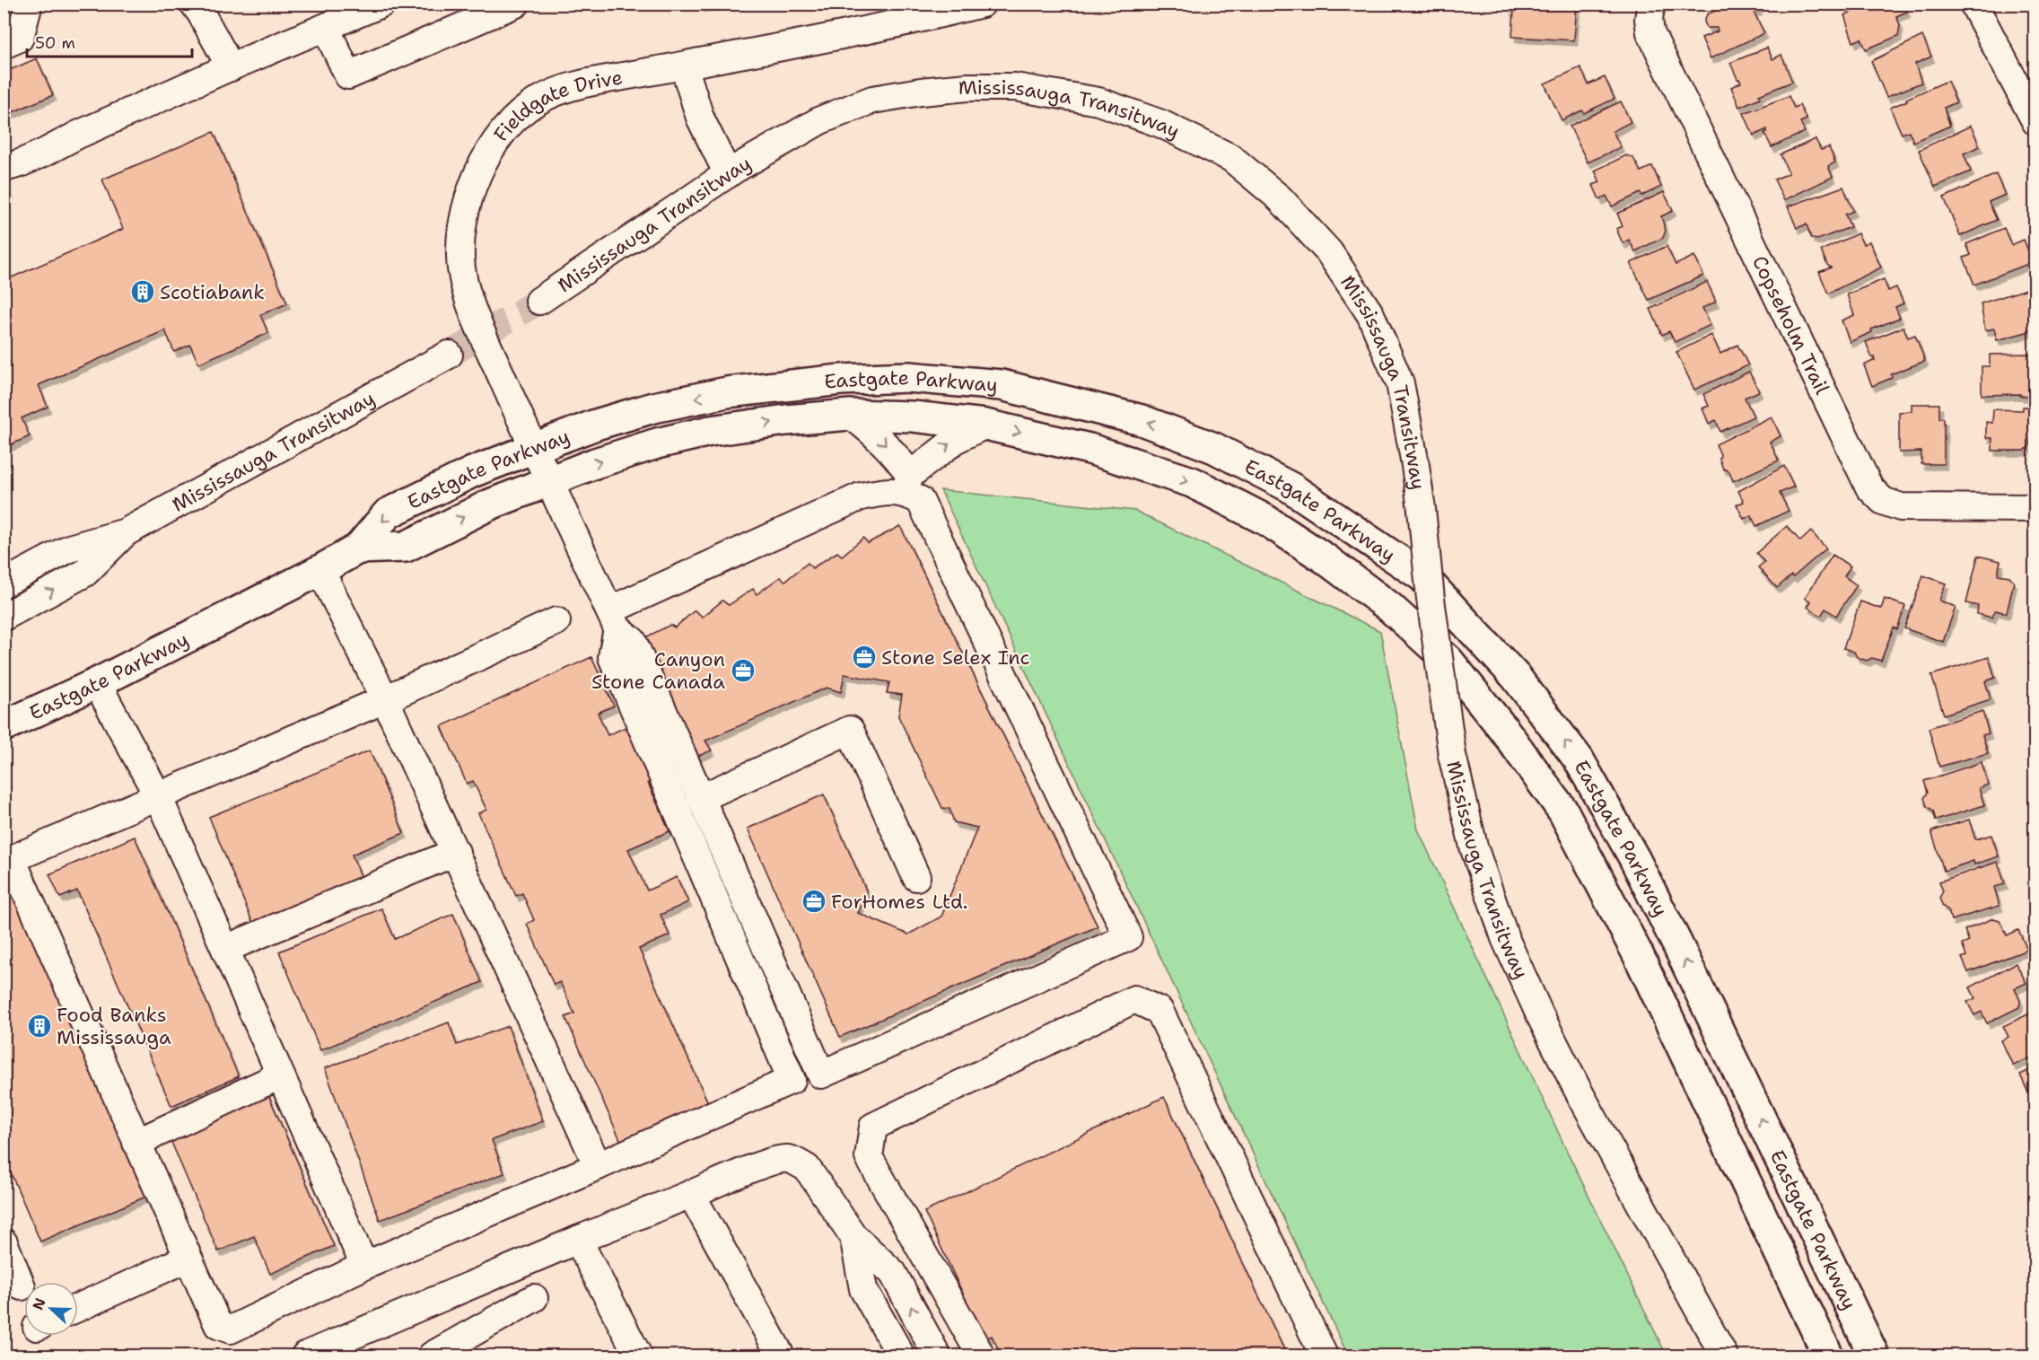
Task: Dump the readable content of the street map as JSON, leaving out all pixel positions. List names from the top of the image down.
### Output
{
  "streets": {
    "main road": ["Eastgate Parkway"],
    "street": ["Fieldgate Drive", "Mississauga Transitway", "Copseholm Trail"]
  },
  "crossings": [
    ["Fieldgate Drive", "Eastgate Parkway"]
  ],
  "places": {
    "building": ["Scotiabank", "Food Banks Mississauga"],
    "office": ["Stone Selex Inc", "Canyon Stone Canada", "ForHomes Ltd."]
  },
  "scale_bar": "50 m",
  "north": "left"
}
